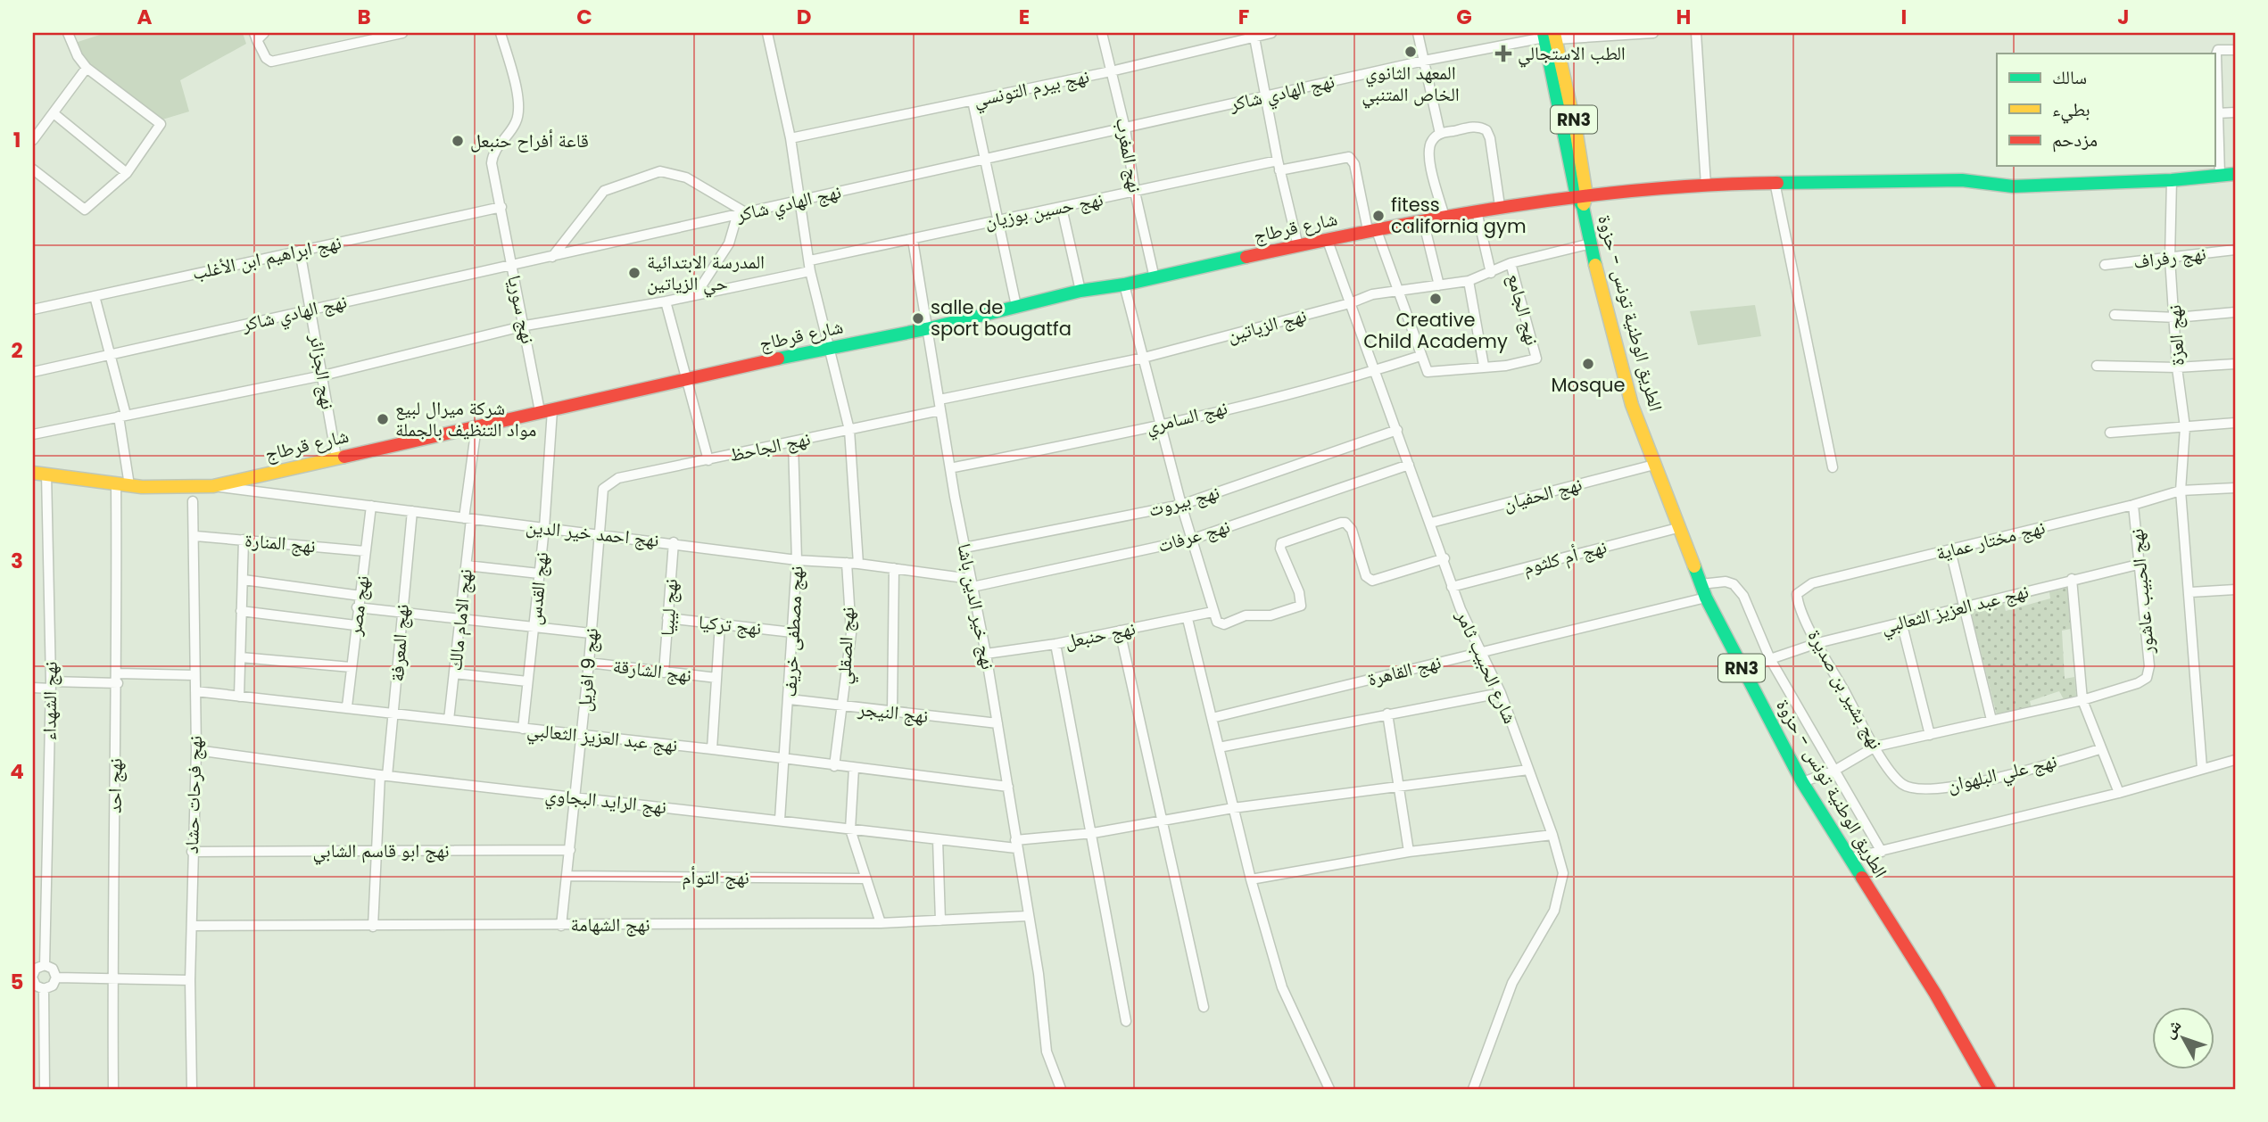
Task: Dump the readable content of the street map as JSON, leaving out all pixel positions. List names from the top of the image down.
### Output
{
  "streets": {
    "street": [
      "نهج بيرم التونسي",
      "نهج الهادي شاكر",
      "RN3",
      "نهج المغرب",
      "نهج حسين بوزيان",
      "شارع قرطاج",
      "نهج ابراهيم ابن الأغلب",
      "نهج رفراف",
      "نهج سوريا",
      "نهج الجامع",
      "الطريق الوطنية تونس - حزوة",
      "نهج الزياتين",
      "نهج العزة",
      "نهج الجزائر",
      "نهج السامري",
      "نهج الجاحظ",
      "نهج الحفيان",
      "نهج بيروت",
      "نهج احمد خير الدين",
      "نهج عرفات",
      "نهج مختار عماية",
      "نهج المنارة",
      "نهج أم كلثوم",
      "نهج القدس",
      "نهج الحبيب عاشور",
      "نهج مصر",
      "نهج خير الدين باشا",
      "نهج ليبيا",
      "نهج عبد العزيز الثعالبي",
      "نهج الامام مالك",
      "نهج تركيا",
      "نهج مصطفى خريف",
      "نهج حنبعل",
      "نهج المعرفة",
      "نهج الصقلي",
      "شارع الحبيب ثامر",
      "نهج 9 افريل",
      "نهج الشارقة",
      "نهج القاهرة",
      "نهج بشير بن صديرة",
      "نهج الشهداء",
      "نهج النيجر",
      "نهج علي البلهوان",
      "نهج احد",
      "نهج فرحات حشاد",
      "نهج الرايد البجاوي",
      "نهج ابو قاسم الشابي",
      "نهج التوأم",
      "نهج الشهامة"
    ]
  },
  "crossings": [
    ["نهج بيرم التونسي", "نهج المغرب"],
    ["نهج الهادي شاكر", "نهج المغرب"],
    ["نهج الهادي شاكر", "نهج سوريا"],
    ["نهج الهادي شاكر", "الطريق الوطنية تونس - حزوة"],
    ["نهج الهادي شاكر", "نهج الجزائر"],
    ["نهج الهادي شاكر", "نهج احد"],
    ["نهج المغرب", "نهج حسين بوزيان"],
    ["نهج المغرب", "شارع قرطاج"],
    ["نهج حسين بوزيان", "شارع قرطاج"],
    ["نهج حسين بوزيان", "نهج سوريا"],
    ["نهج حسين بوزيان", "نهج الجزائر"],
    ["نهج حسين بوزيان", "نهج خير الدين باشا"],
    ["نهج حسين بوزيان", "نهج احد"],
    ["شارع قرطاج", "نهج سوريا"],
    ["شارع قرطاج", "الطريق الوطنية تونس - حزوة"],
    ["شارع قرطاج", "نهج العزة"],
    ["شارع قرطاج", "نهج الجزائر"],
    ["شارع قرطاج", "نهج احمد خير الدين"],
    ["شارع قرطاج", "نهج القدس"],
    ["شارع قرطاج", "نهج خير الدين باشا"],
    ["شارع قرطاج", "نهج الامام مالك"],
    ["شارع قرطاج", "شارع الحبيب ثامر"],
    ["شارع قرطاج", "نهج الشهداء"],
    ["شارع قرطاج", "نهج احد"],
    ["نهج ابراهيم ابن الأغلب", "نهج سوريا"],
    ["نهج ابراهيم ابن الأغلب", "نهج الجزائر"],
    ["نهج ابراهيم ابن الأغلب", "نهج احد"],
    ["نهج رفراف", "نهج العزة"],
    ["نهج سوريا", "نهج القدس"],
    ["نهج الجامع", "نهج الزياتين"],
    ["نهج الجامع", "نهج السامري"],
    ["الطريق الوطنية تونس - حزوة", "نهج الزياتين"],
    ["الطريق الوطنية تونس - حزوة", "نهج الحفيان"],
    ["الطريق الوطنية تونس - حزوة", "نهج أم كلثوم"],
    ["الطريق الوطنية تونس - حزوة", "نهج عبد العزيز الثعالبي"],
    ["الطريق الوطنية تونس - حزوة", "نهج القاهرة"],
    ["نهج الزياتين", "نهج خير الدين باشا"],
    ["نهج الزياتين", "شارع الحبيب ثامر"],
    ["نهج العزة", "نهج مختار عماية"],
    ["نهج السامري", "نهج خير الدين باشا"],
    ["نهج السامري", "شارع الحبيب ثامر"],
    ["نهج الجاحظ", "نهج خير الدين باشا"],
    ["نهج الجاحظ", "نهج مصطفى خريف"],
    ["نهج الجاحظ", "نهج 9 افريل"],
    ["نهج الحفيان", "شارع الحبيب ثامر"],
    ["نهج بيروت", "نهج خير الدين باشا"],
    ["نهج بيروت", "شارع الحبيب ثامر"],
    ["نهج احمد خير الدين", "نهج عرفات"],
    ["نهج احمد خير الدين", "نهج القدس"],
    ["نهج احمد خير الدين", "نهج مصر"],
    ["نهج احمد خير الدين", "نهج خير الدين باشا"],
    ["نهج احمد خير الدين", "نهج ليبيا"],
    ["نهج احمد خير الدين", "نهج الامام مالك"],
    ["نهج احمد خير الدين", "نهج مصطفى خريف"],
    ["نهج احمد خير الدين", "نهج المعرفة"],
    ["نهج احمد خير الدين", "نهج الصقلي"],
    ["نهج احمد خير الدين", "نهج 9 افريل"],
    ["نهج عرفات", "نهج خير الدين باشا"],
    ["نهج عرفات", "شارع الحبيب ثامر"],
    ["نهج مختار عماية", "نهج الحبيب عاشور"],
    ["نهج مختار عماية", "نهج بشير بن صديرة"],
    ["نهج المنارة", "نهج مصر"],
    ["نهج المنارة", "نهج فرحات حشاد"],
    ["نهج أم كلثوم", "شارع الحبيب ثامر"],
    ["نهج القدس", "نهج عبد العزيز الثعالبي"],
    ["نهج الحبيب عاشور", "نهج عبد العزيز الثعالبي"],
    ["نهج مصر", "نهج عبد العزيز الثعالبي"],
    ["نهج خير الدين باشا", "نهج عبد العزيز الثعالبي"],
    ["نهج خير الدين باشا", "نهج حنبعل"],
    ["نهج خير الدين باشا", "نهج النيجر"],
    ["نهج خير الدين باشا", "نهج الرايد البجاوي"],
    ["نهج خير الدين باشا", "نهج الشهامة"],
    ["نهج ليبيا", "نهج تركيا"],
    ["نهج ليبيا", "نهج الشارقة"],
    ["نهج عبد العزيز الثعالبي", "نهج الامام مالك"],
    ["نهج عبد العزيز الثعالبي", "نهج مصطفى خريف"],
    ["نهج عبد العزيز الثعالبي", "نهج المعرفة"],
    ["نهج عبد العزيز الثعالبي", "نهج الصقلي"],
    ["نهج عبد العزيز الثعالبي", "نهج 9 افريل"],
    ["نهج عبد العزيز الثعالبي", "نهج بشير بن صديرة"],
    ["نهج عبد العزيز الثعالبي", "نهج فرحات حشاد"],
    ["نهج تركيا", "نهج مصطفى خريف"],
    ["نهج مصطفى خريف", "نهج النيجر"],
    ["نهج مصطفى خريف", "نهج الرايد البجاوي"],
    ["نهج حنبعل", "شارع الحبيب ثامر"],
    ["نهج المعرفة", "نهج الرايد البجاوي"],
    ["نهج المعرفة", "نهج ابو قاسم الشابي"],
    ["نهج المعرفة", "نهج الشهامة"],
    ["نهج الصقلي", "نهج النيجر"],
    ["شارع الحبيب ثامر", "نهج القاهرة"],
    ["شارع الحبيب ثامر", "نهج الرايد البجاوي"],
    ["نهج 9 افريل", "نهج الشارقة"],
    ["نهج 9 افريل", "نهج الرايد البجاوي"],
    ["نهج 9 افريل", "نهج ابو قاسم الشابي"],
    ["نهج 9 افريل", "نهج التوأم"],
    ["نهج 9 افريل", "نهج الشهامة"],
    ["نهج بشير بن صديرة", "نهج علي البلهوان"],
    ["نهج فرحات حشاد", "نهج الرايد البجاوي"],
    ["نهج فرحات حشاد", "نهج ابو قاسم الشابي"],
    ["نهج فرحات حشاد", "نهج الشهامة"]
  ],
  "places": {
    "other": [
      "المعهد الثانوي الخاص المتنبي",
      "قاعة أفراح حنبعل",
      "fitess california gym",
      "المدرسة الابتدائية حي الزياتين",
      "Creative Child Academy",
      "salle de sport bougatfa",
      "Mosque",
      "شركة ميرال لبيع مواد التنظيف بالجملة"
    ],
    "health": ["الطب الاستجالي"]
  },
  "legend": ["سالك", "بطيء", "مزدحم"],
  "north": "top left",
  "grid": {
    "columns": [
      "A",
      "B",
      "C",
      "D",
      "E",
      "F",
      "G",
      "H",
      "I",
      "J"
    ],
    "rows": [
      "1",
      "2",
      "3",
      "4",
      "5"
    ]
  }
}
